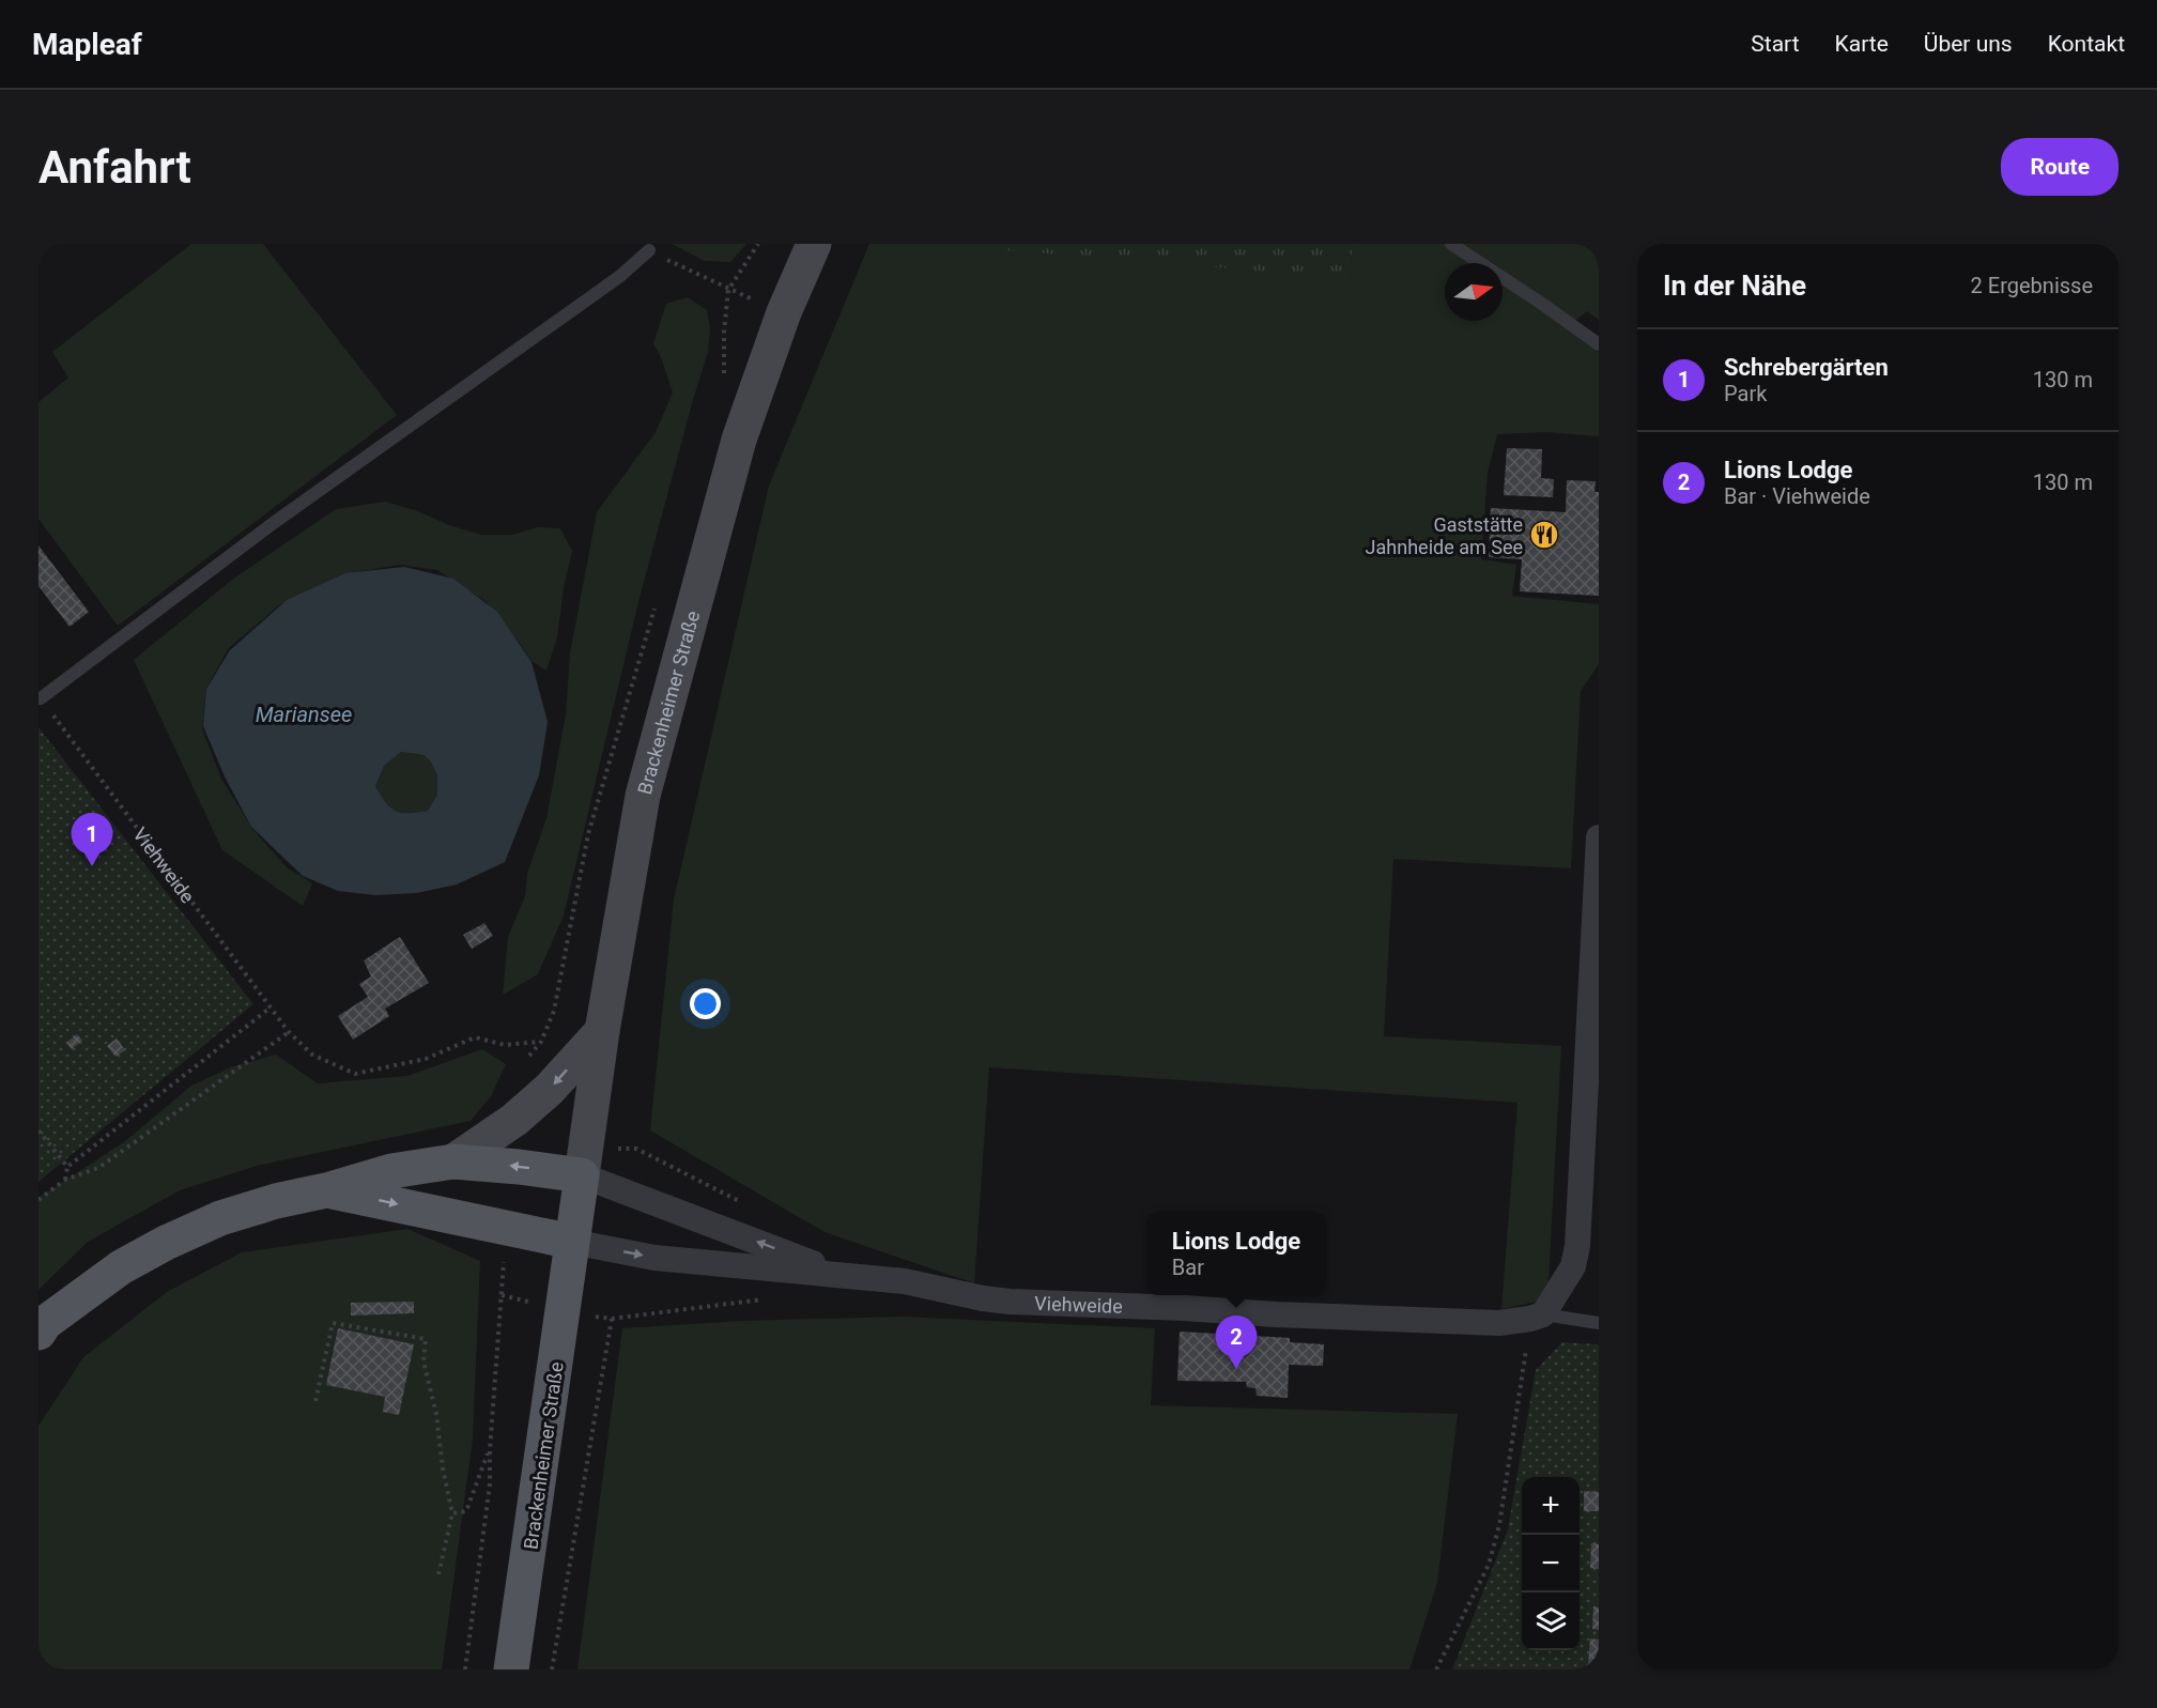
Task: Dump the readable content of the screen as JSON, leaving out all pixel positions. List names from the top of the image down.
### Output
{
  "streets": {
    "main road": ["Brackenheimer Straße"],
    "street": ["Viehweide"]
  },
  "crossings": [
    ["Brackenheimer Straße", "Viehweide"]
  ],
  "water": ["Mariansee"],
  "places": {
    "restaurant": ["Gaststätte Jahnheide am See"]
  },
  "north": "right",
  "page": {
    "header": "Mapleaf",
    "nav": [
      "Start",
      "Karte",
      "Über uns",
      "Kontakt"
    ],
    "buttons": "Route",
    "title": "Anfahrt",
    "heading": ["In der Nähe", "2 Ergebnisse"],
    "list": [
      {
        "mark": "1",
        "name": "Schrebergärten",
        "note": "Park",
        "value": "130 m"
      },
      {
        "mark": "2",
        "name": "Lions Lodge",
        "note": "Bar · Viehweide",
        "value": "130 m"
      }
    ],
    "pins": ["1", "2"],
    "popup": ["Lions Lodge", "Bar"],
    "map_buttons": ["+", "−"]
  }
}
